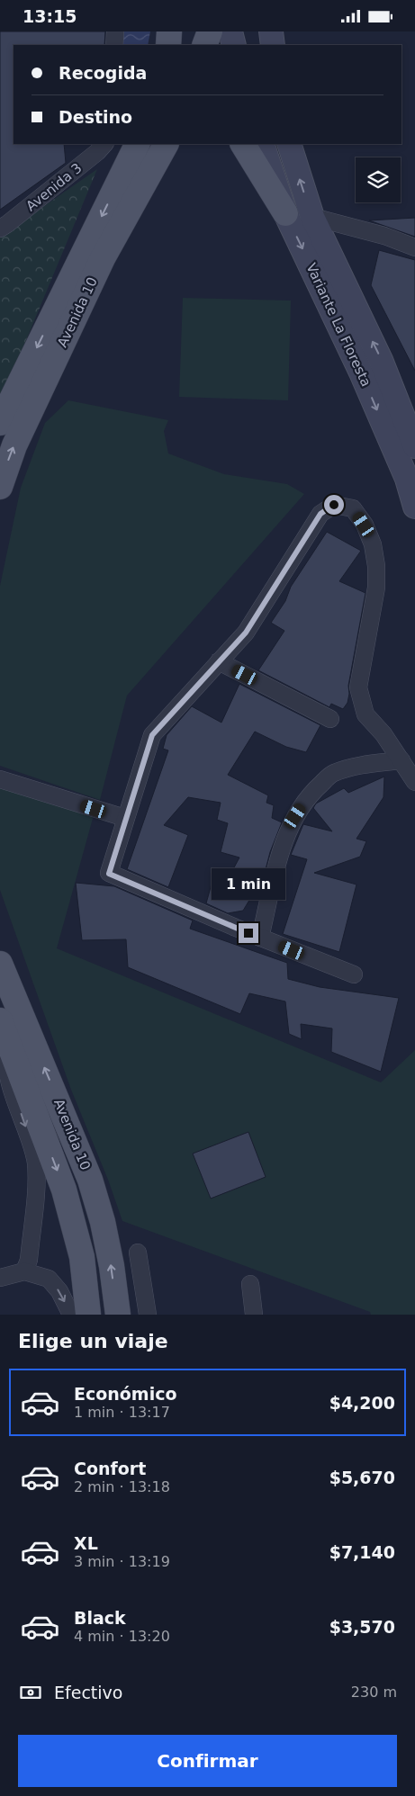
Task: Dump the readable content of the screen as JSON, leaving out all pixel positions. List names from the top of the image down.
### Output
{
  "streets": {
    "main road": ["Avenida 10", "Variante La Floresta"],
    "street": ["Avenida 3"]
  },
  "page": {
    "status": "13:15",
    "banner": ["Recogida", "Destino"],
    "bubble": "1 min",
    "heading": "Elige un viaje",
    "list": [
      {
        "name": "Económico",
        "note": "1 min · 13:17",
        "value": "$4,200"
      },
      {
        "name": "Confort",
        "note": "2 min · 13:18",
        "value": "$5,670"
      },
      {
        "name": "XL",
        "note": "3 min · 13:19",
        "value": "$7,140"
      },
      {
        "name": "Black",
        "note": "4 min · 13:20",
        "value": "$3,570"
      }
    ],
    "pay": ["Efectivo", "230 m"],
    "buttons": "Confirmar"
  }
}
